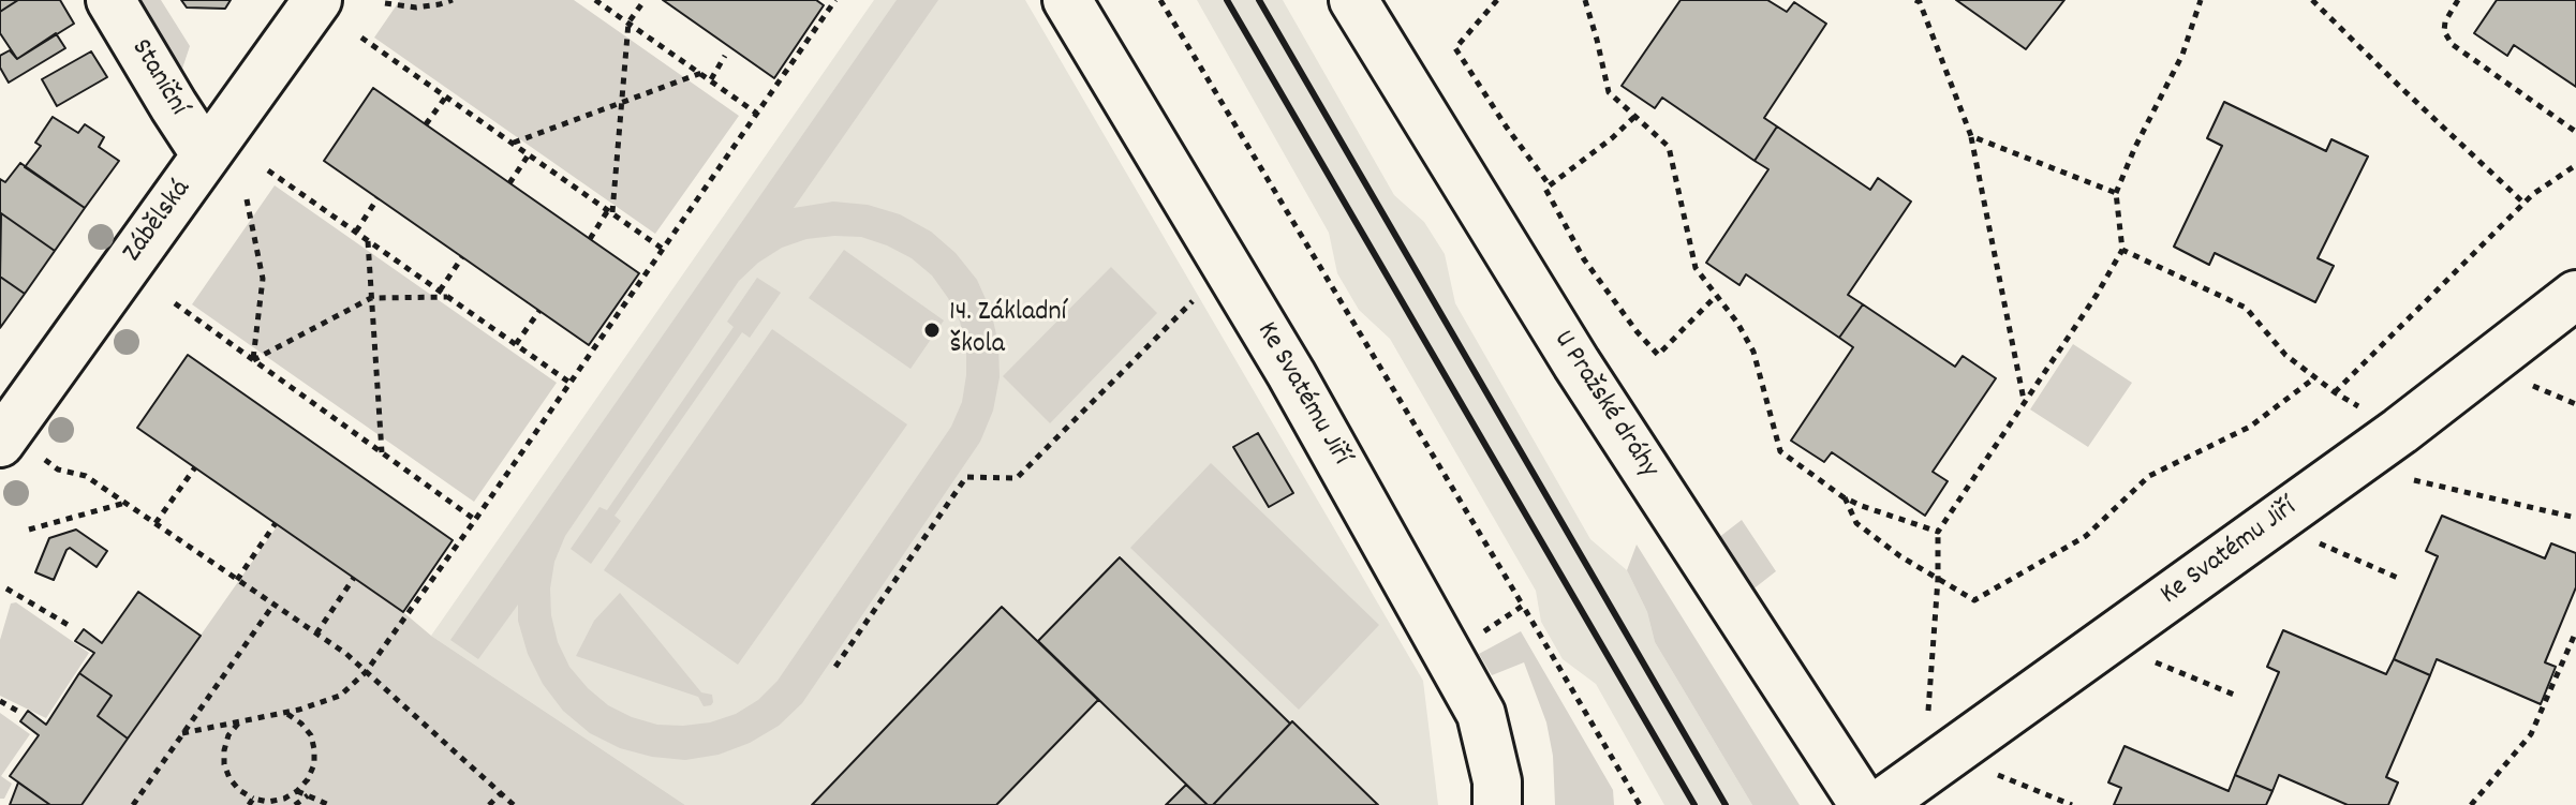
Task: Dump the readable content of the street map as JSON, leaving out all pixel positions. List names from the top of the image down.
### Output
{
  "streets": {
    "street": [
      "Staniční",
      "Zábělská",
      "Ke Svatému Jiří",
      "U Pražské dráhy"
    ]
  },
  "crossings": [
    ["Staniční", "Zábělská"]
  ],
  "places": ["14. Základní škola"]
}
